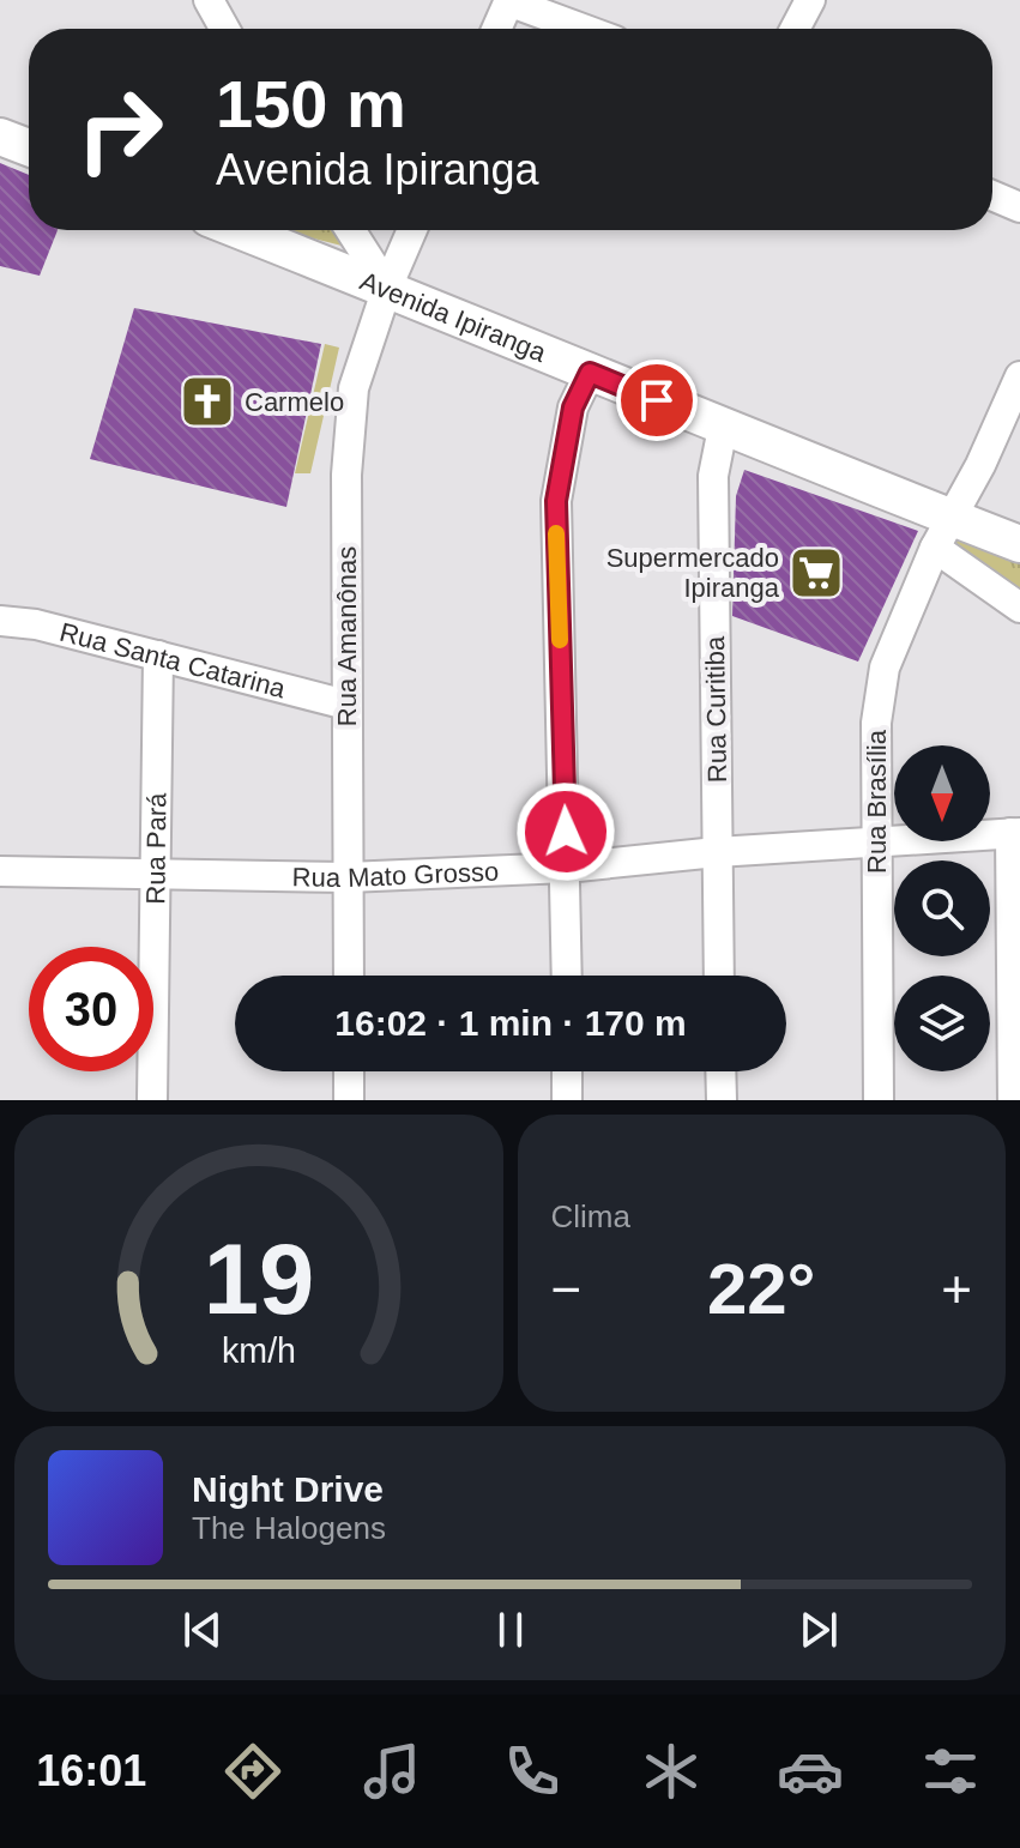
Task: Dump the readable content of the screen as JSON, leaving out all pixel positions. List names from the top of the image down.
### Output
{
  "streets": {
    "main road": ["Avenida Ipiranga"],
    "street": [
      "Rua Amanônas",
      "Rua Santa Catarina",
      "Rua Curitiba",
      "Rua Brasília",
      "Rua Pará",
      "Rua Mato Grosso"
    ]
  },
  "crossings": [
    ["Avenida Ipiranga", "Rua Amanônas"],
    ["Avenida Ipiranga", "Rua Curitiba"],
    ["Avenida Ipiranga", "Rua Brasília"],
    ["Rua Amanônas", "Rua Santa Catarina"],
    ["Rua Amanônas", "Rua Mato Grosso"],
    ["Rua Santa Catarina", "Rua Pará"],
    ["Rua Curitiba", "Rua Mato Grosso"],
    ["Rua Brasília", "Rua Mato Grosso"],
    ["Rua Pará", "Rua Mato Grosso"]
  ],
  "places": {
    "church": ["Carmelo"],
    "supermarket": ["Supermercado Ipiranga"]
  },
  "north": "bottom",
  "page": {
    "turn": ["150 m", "Avenida Ipiranga"],
    "limit": "30",
    "trip": "16:02 · 1 min · 170 m",
    "tile": "Clima",
    "heat": ["−", "22°", "+"],
    "song": ["Night Drive", "The Halogens"],
    "tabs": "16:01",
    "gauge": ["19", "km/h"]
  }
}
